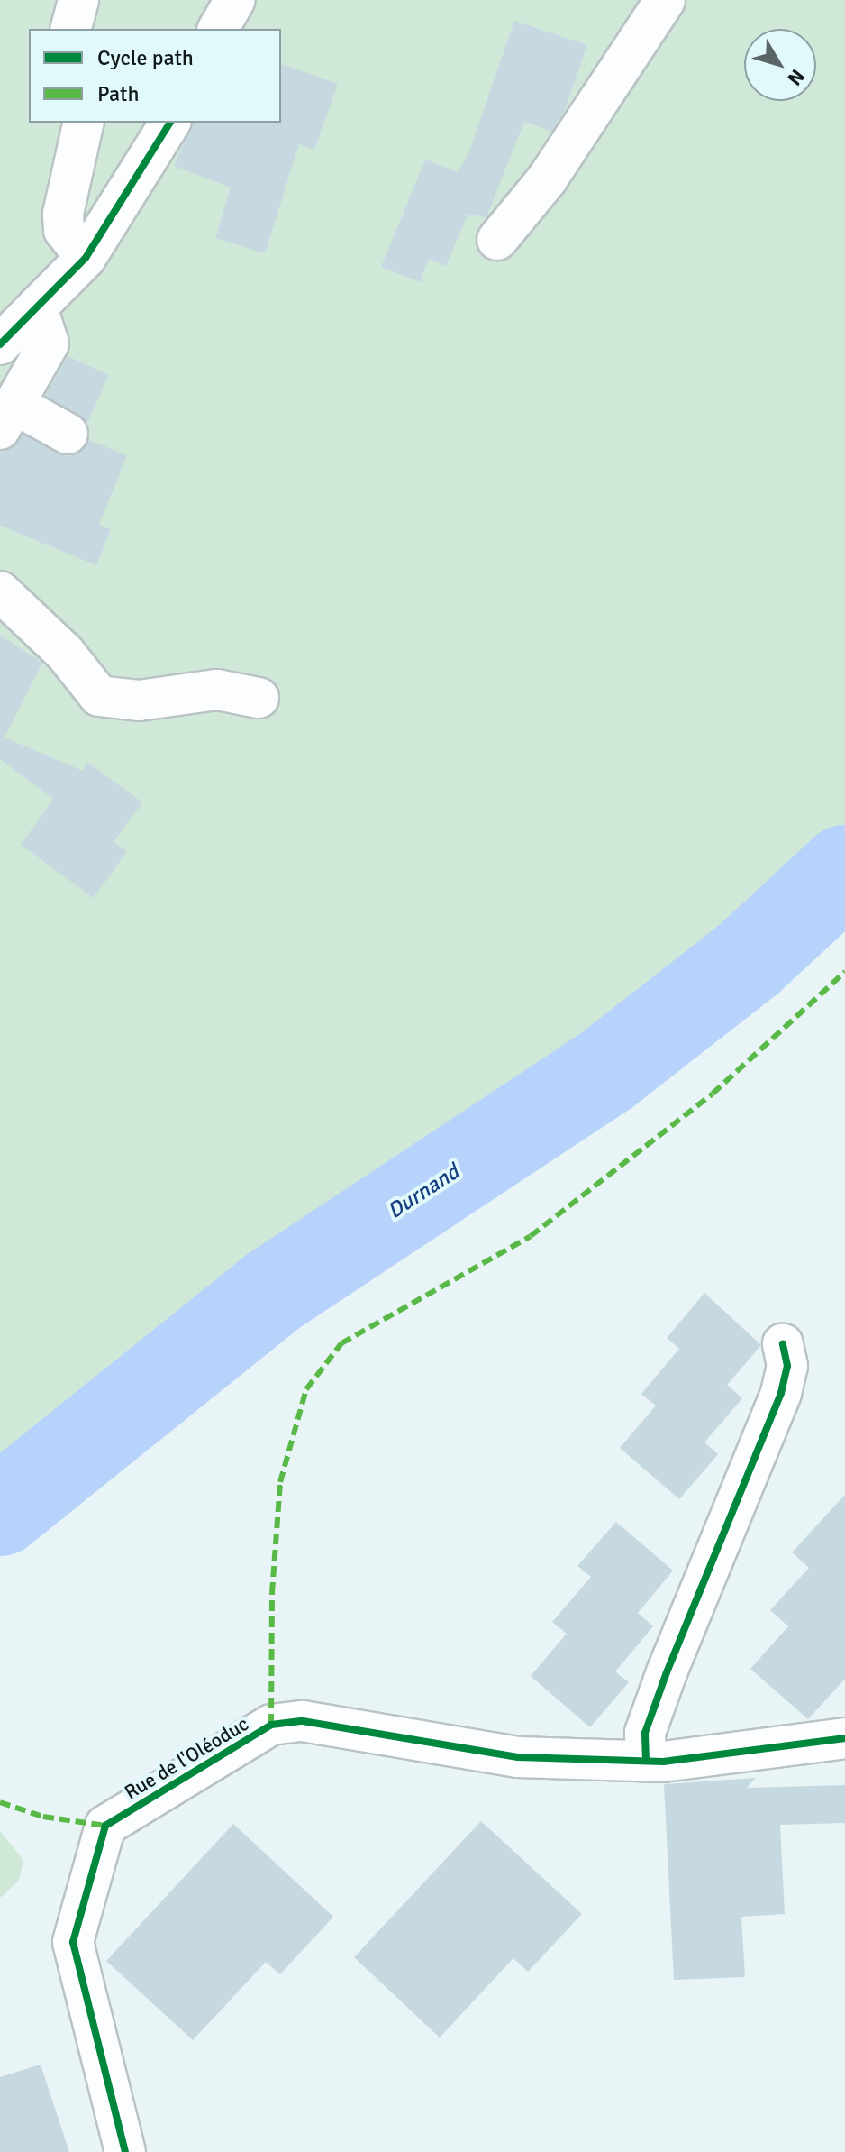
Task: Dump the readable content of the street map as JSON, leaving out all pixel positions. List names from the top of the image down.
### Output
{
  "streets": {
    "street": ["Rue de l'Oléoduc"]
  },
  "water": ["Durnand"],
  "legend": ["Cycle path", "Path"],
  "north": "bottom right"
}
